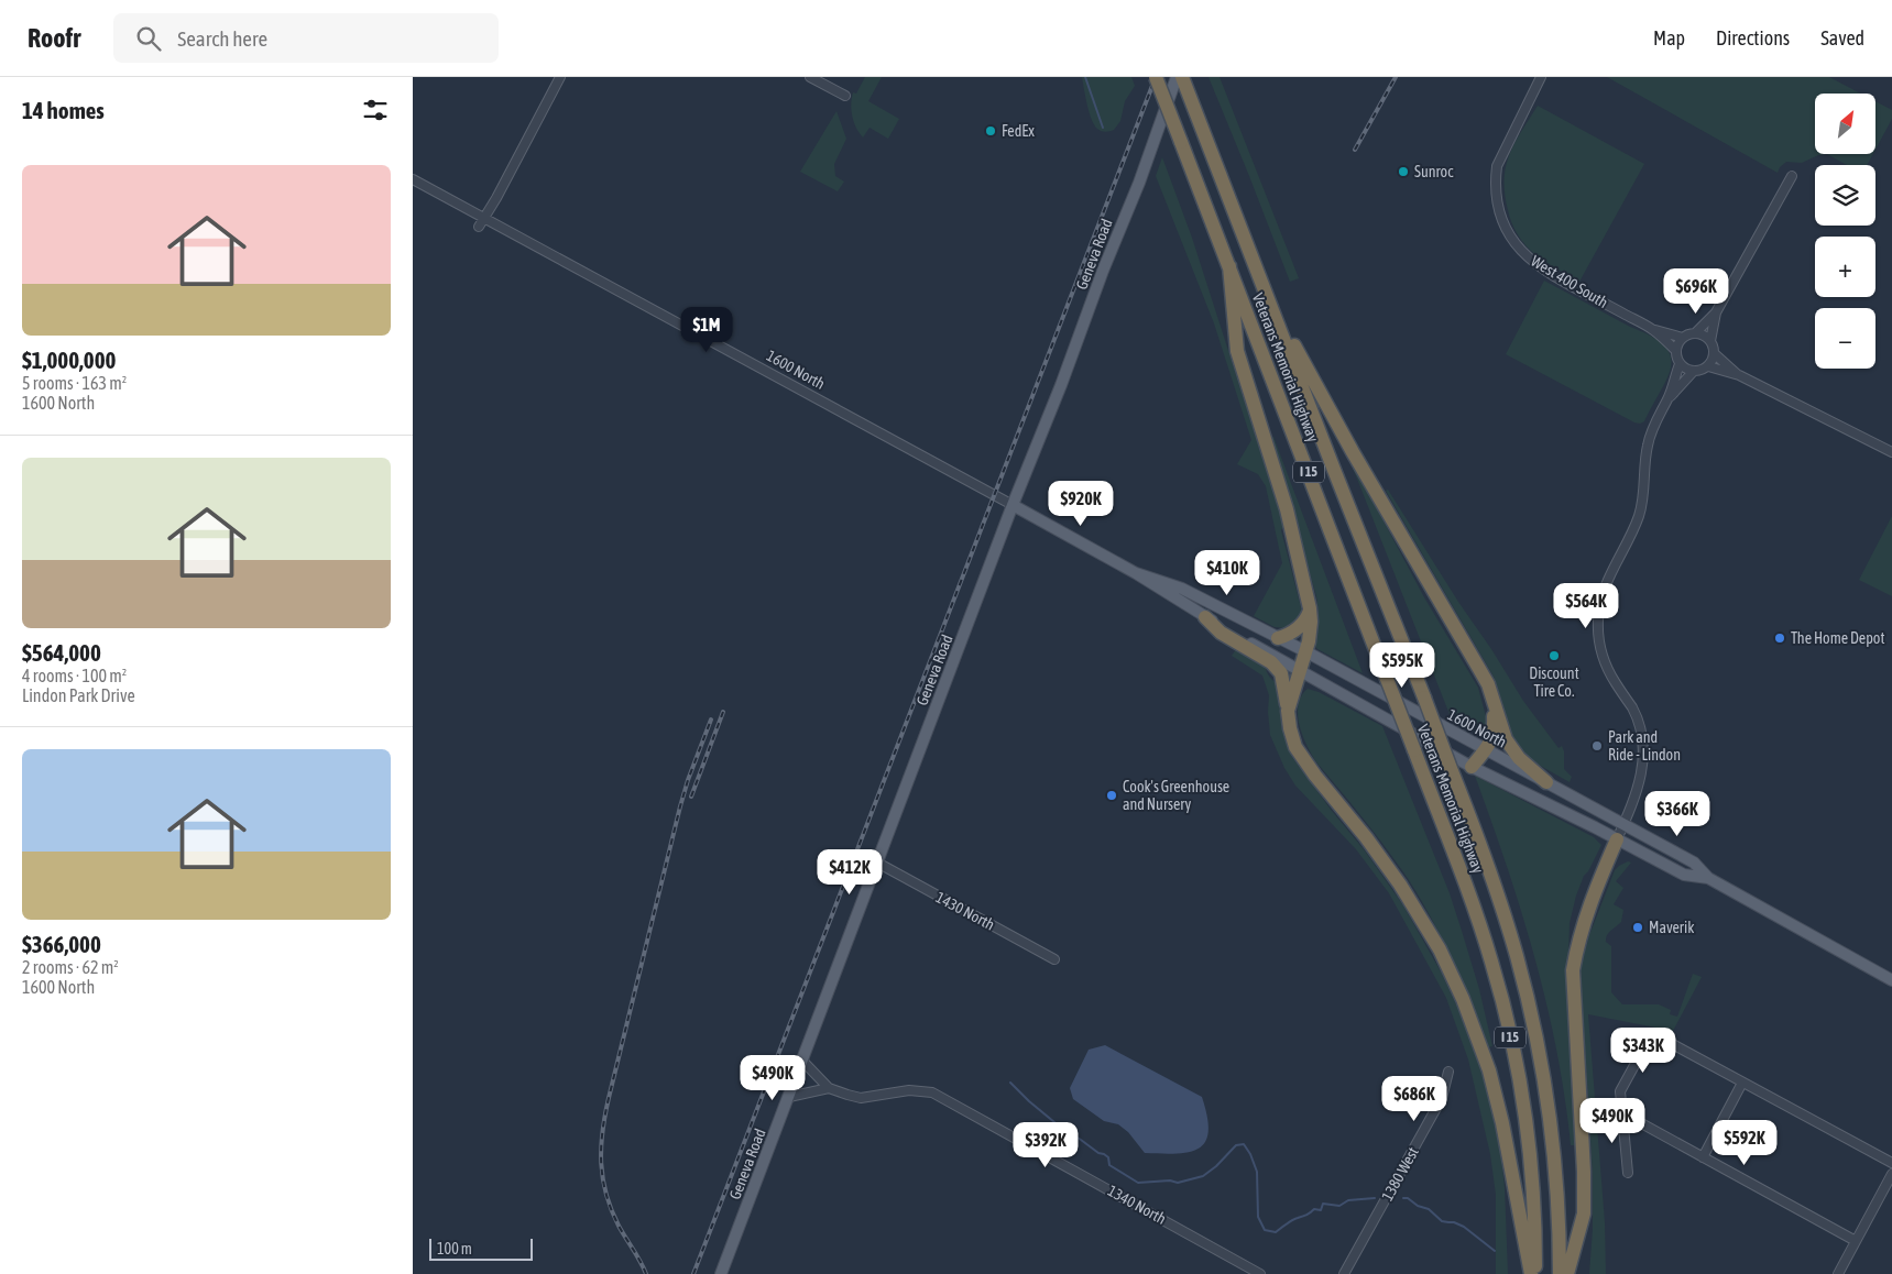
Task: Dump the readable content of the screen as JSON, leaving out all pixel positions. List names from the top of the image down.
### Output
{
  "streets": {
    "highway": ["Veterans Memorial Highway", "I 15"],
    "main road": ["Geneva Road", "1600 North"],
    "street": [
      "West 400 South",
      "1430 North",
      "1380 West",
      "1340 North"
    ]
  },
  "crossings": [
    ["Geneva Road", "1600 North"],
    ["Geneva Road", "1430 North"]
  ],
  "places": [
    "FedEx",
    "Sunroc",
    "The Home Depot",
    "Discount Tire Co.",
    "Park and Ride - Lindon",
    "Cook's Greenhouse and Nursery",
    "Maverik"
  ],
  "scale_bar": "100 m",
  "north": "top right",
  "page": {
    "header": "Roofr",
    "search": "Search here",
    "nav": ["Map", "Directions", "Saved"],
    "heading": "14 homes",
    "map_buttons": ["+", "−"],
    "list": [
      {
        "name": "$1,000,000",
        "note": "5 rooms · 163 m² · 1600 North"
      },
      {
        "name": "$564,000",
        "note": "4 rooms · 100 m² · Lindon Park Drive"
      },
      {
        "name": "$366,000",
        "note": "2 rooms · 62 m² · 1600 North"
      }
    ],
    "price": [
      "$696K",
      "$1M",
      "$920K",
      "$410K",
      "$564K",
      "$595K",
      "$366K",
      "$412K",
      "$343K",
      "$490K",
      "$686K",
      "$490K",
      "$592K",
      "$392K"
    ],
    "scale": "100 m"
  }
}
